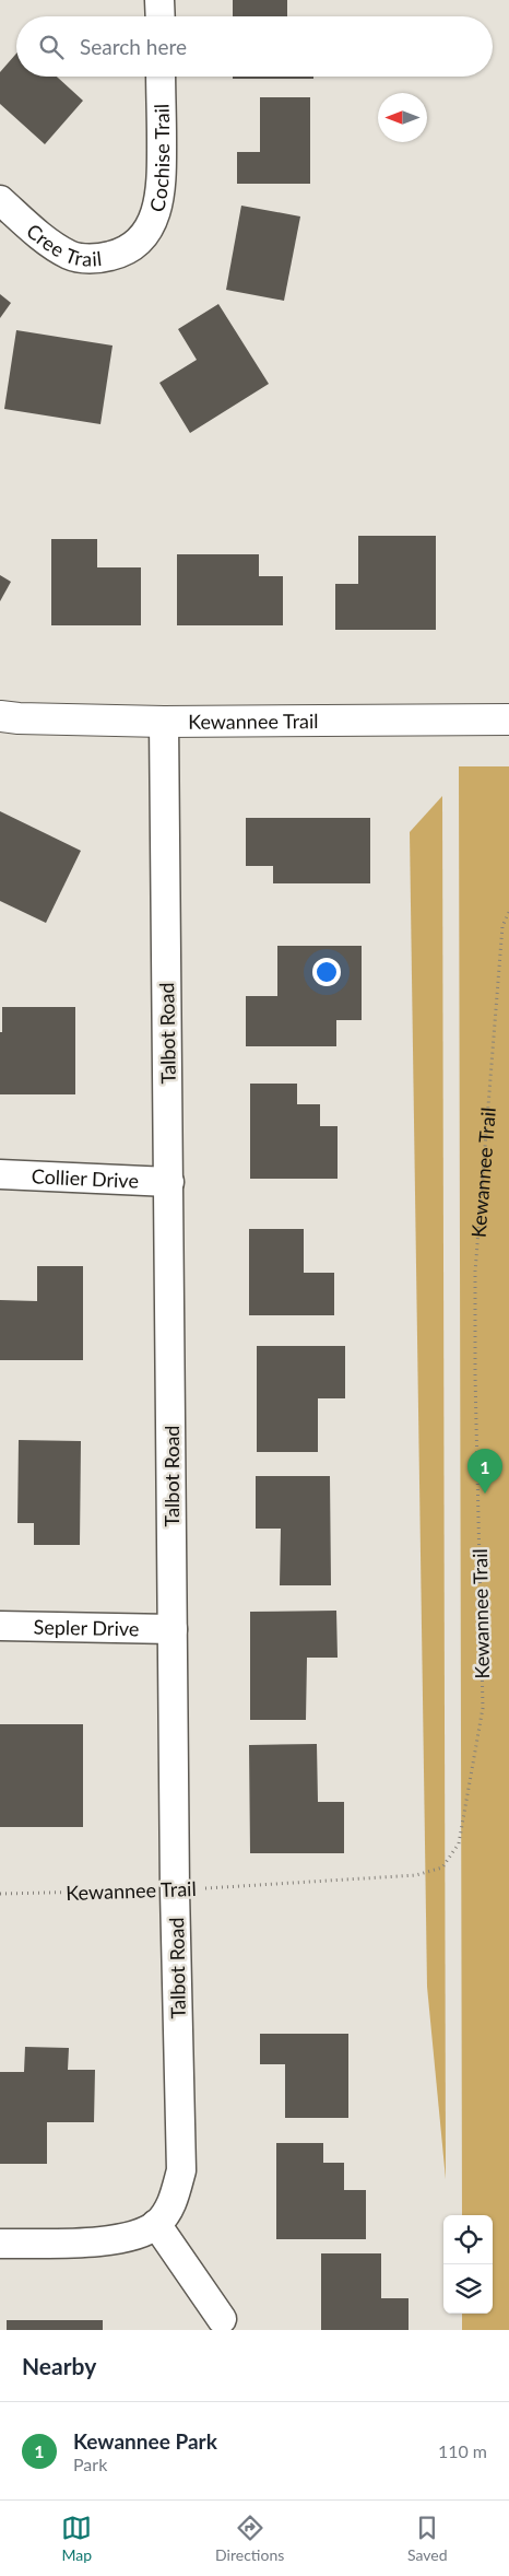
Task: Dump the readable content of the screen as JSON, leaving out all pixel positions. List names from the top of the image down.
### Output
{
  "streets": {
    "street": [
      "Cochise Trail",
      "Cree Trail",
      "Kewannee Trail",
      "Talbot Road",
      "Collier Drive",
      "Sepler Drive"
    ]
  },
  "crossings": [
    ["Cochise Trail", "Cree Trail"],
    ["Kewannee Trail", "Talbot Road"],
    ["Talbot Road", "Collier Drive"],
    ["Talbot Road", "Sepler Drive"]
  ],
  "north": "left",
  "page": {
    "search": "Search here",
    "pins": "1",
    "heading": "Nearby",
    "list": [
      {
        "mark": "1",
        "name": "Kewannee Park",
        "note": "Park",
        "value": "110 m"
      }
    ],
    "nav": ["Map", "Directions", "Saved"]
  }
}
